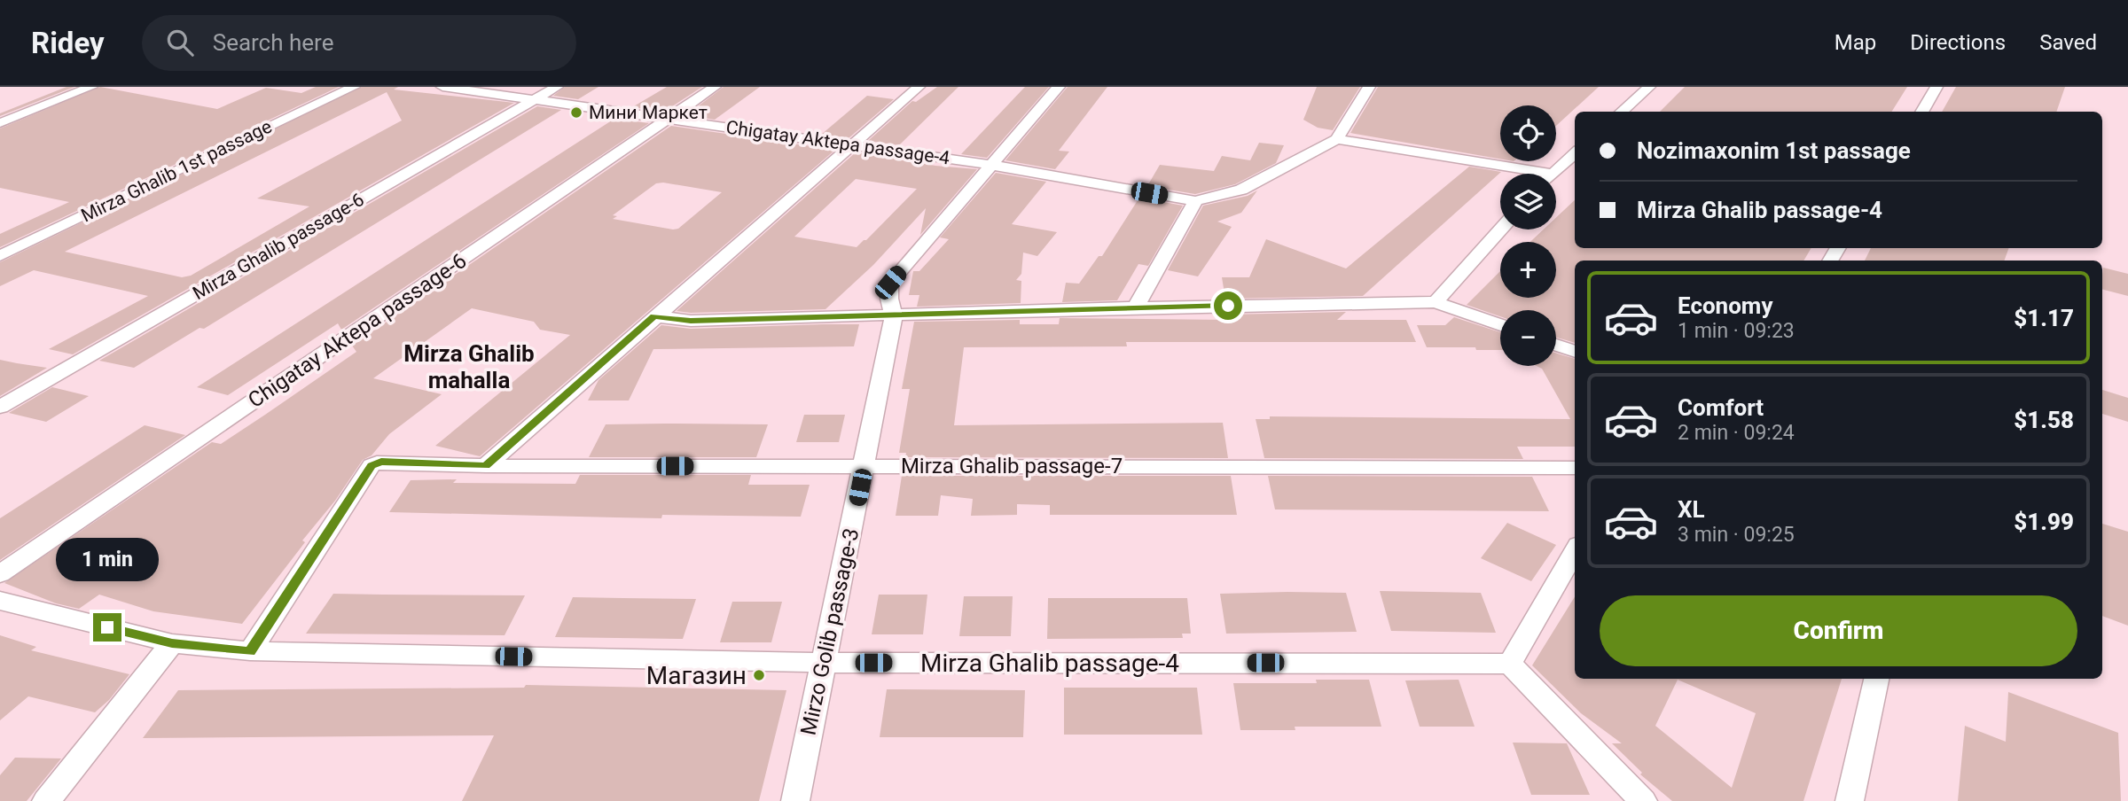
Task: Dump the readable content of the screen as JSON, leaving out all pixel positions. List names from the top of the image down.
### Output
{
  "streets": {
    "street": [
      "Chigatay Aktepa passage-4",
      "Mirza Ghalib 1st passage",
      "Mirza Ghalib passage-6",
      "Chigatay Aktepa passage-6",
      "Mirza Ghalib passage-7",
      "Mirzo Golib passage-3",
      "Mirza Ghalib passage-4"
    ]
  },
  "crossings": [
    ["Chigatay Aktepa passage-4", "Mirza Ghalib passage-6"],
    ["Chigatay Aktepa passage-4", "Chigatay Aktepa passage-6"],
    ["Chigatay Aktepa passage-4", "Mirzo Golib passage-3"],
    ["Mirza Ghalib passage-7", "Mirzo Golib passage-3"],
    ["Mirza Ghalib passage-7", "Mirza Ghalib passage-4"],
    ["Mirzo Golib passage-3", "Mirza Ghalib passage-4"]
  ],
  "districts": ["Mirza Ghalib mahalla"],
  "places": ["Мини Маркет", "Магазин"],
  "page": {
    "header": "Ridey",
    "search": "Search here",
    "nav": ["Map", "Directions", "Saved"],
    "map_buttons": ["+", "−"],
    "banner": ["Nozimaxonim 1st passage", "Mirza Ghalib passage-4"],
    "list": [
      {
        "name": "Economy",
        "note": "1 min · 09:23",
        "value": "$1.17"
      },
      {
        "name": "Comfort",
        "note": "2 min · 09:24",
        "value": "$1.58"
      },
      {
        "name": "XL",
        "note": "3 min · 09:25",
        "value": "$1.99"
      }
    ],
    "bubble": "1 min",
    "buttons": "Confirm"
  }
}
